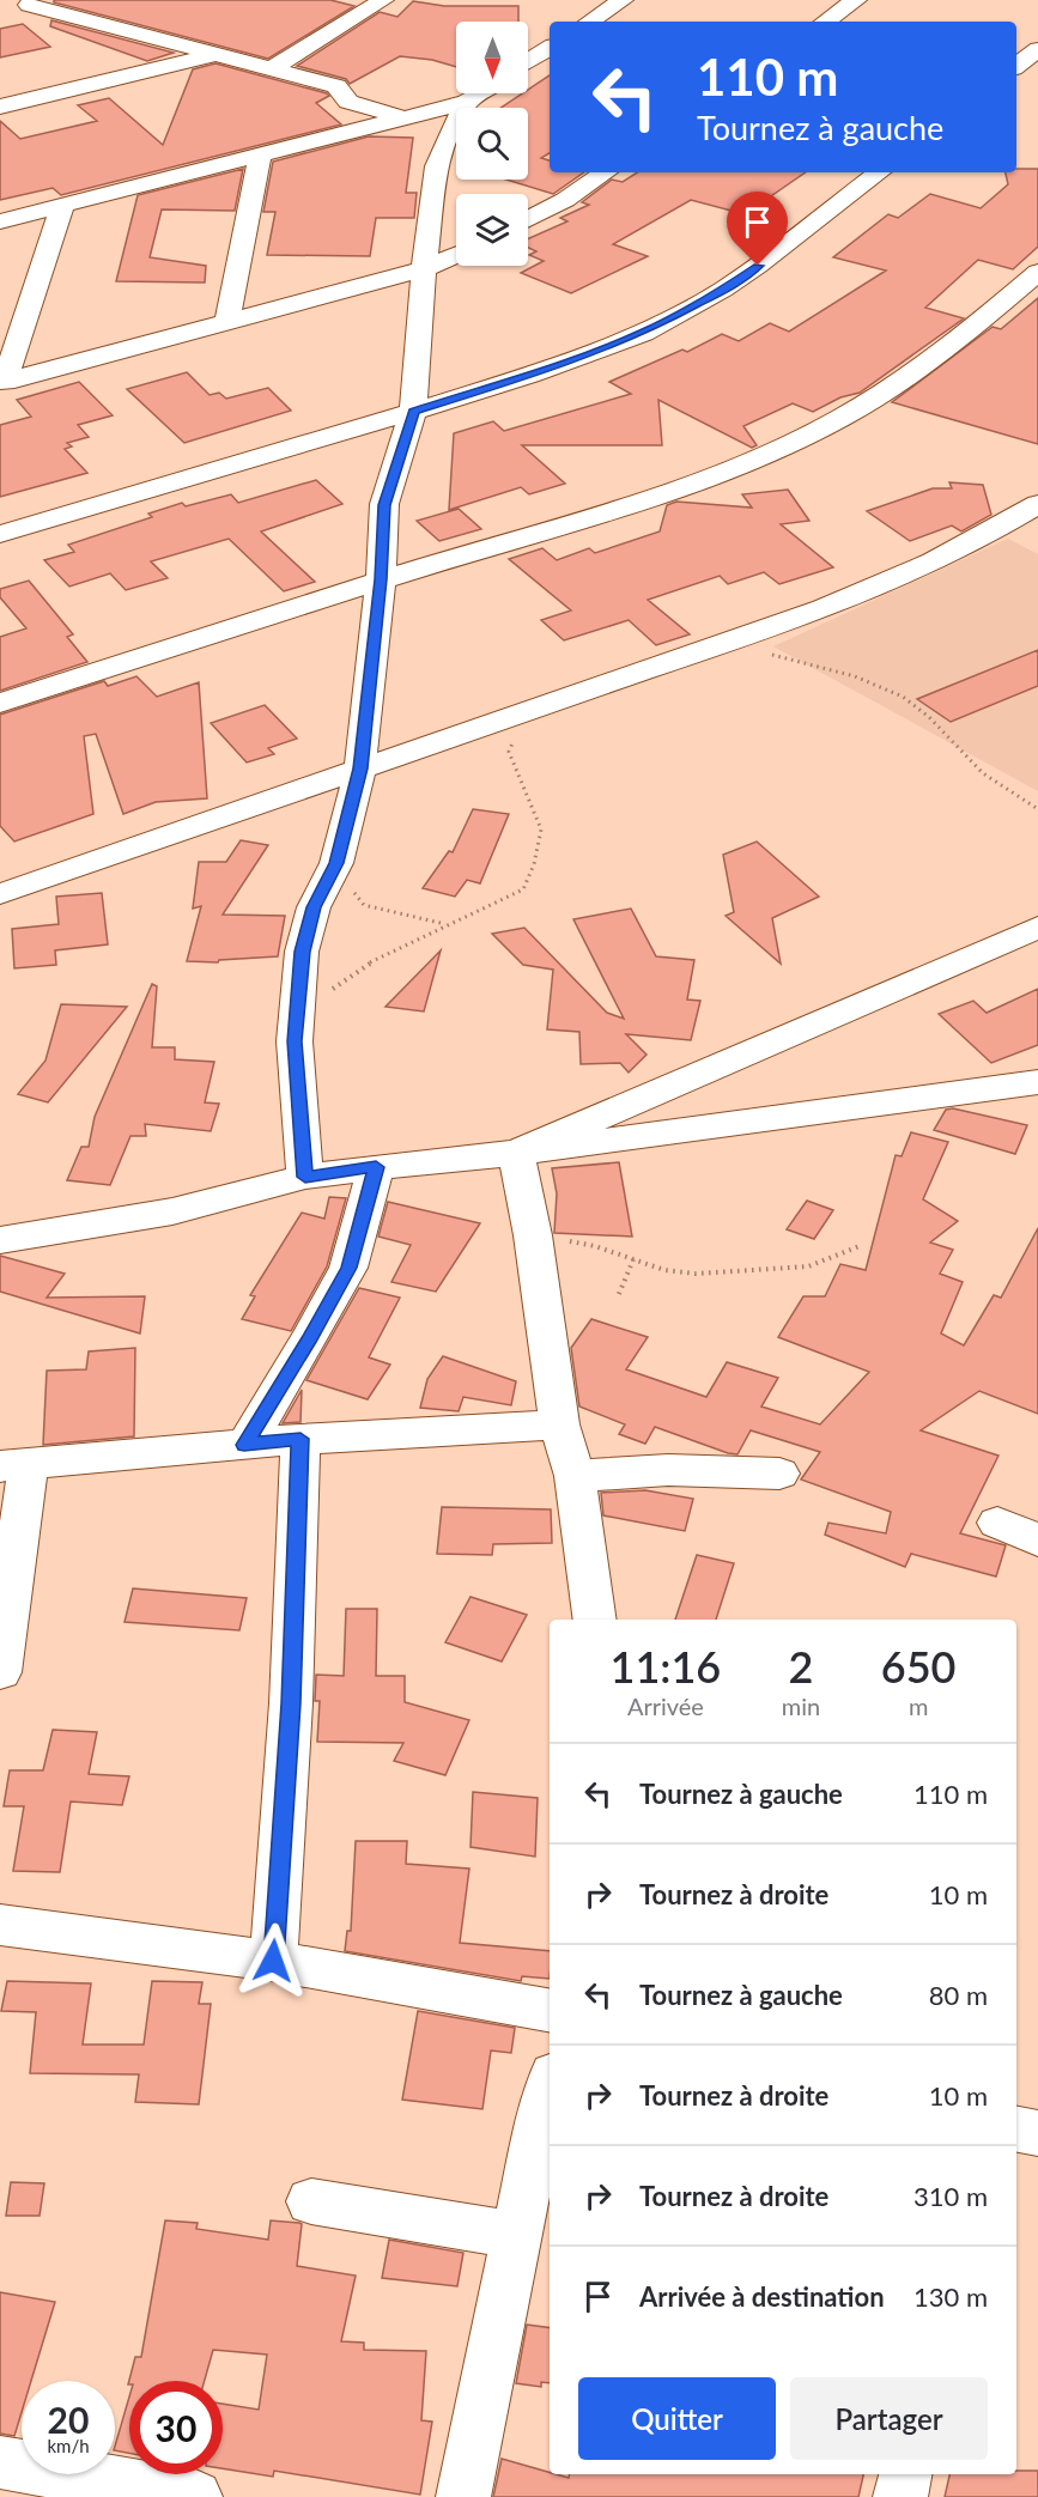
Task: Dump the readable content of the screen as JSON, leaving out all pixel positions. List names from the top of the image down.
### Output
{
  "north": "bottom",
  "page": {
    "turn": ["110 m", "Tournez à gauche"],
    "eta": [
      "11:16",
      "Arrivée",
      "2",
      "min",
      "650",
      "m"
    ],
    "list": [
      {
        "name": "Tournez à gauche",
        "value": "110 m"
      },
      {
        "name": "Tournez à droite",
        "value": "10 m"
      },
      {
        "name": "Tournez à gauche",
        "value": "80 m"
      },
      {
        "name": "Tournez à droite",
        "value": "10 m"
      },
      {
        "name": "Tournez à droite",
        "value": "310 m"
      },
      {
        "name": "Arrivée à destination",
        "value": "130 m"
      }
    ],
    "buttons": ["Quitter", "Partager"],
    "speed": "20 km/h",
    "limit": "30"
  }
}
